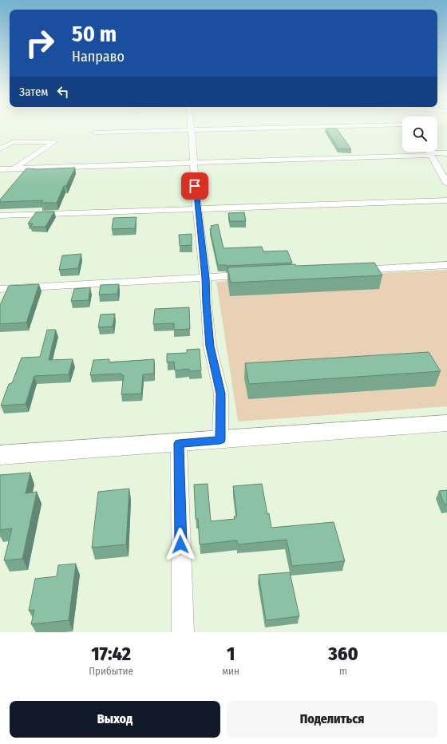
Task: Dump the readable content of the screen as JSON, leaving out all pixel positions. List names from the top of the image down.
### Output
{
  "page": {
    "turn": ["50 m", "Направо"],
    "then": "Затем",
    "eta": [
      "17:42",
      "Прибытие",
      "1",
      "мин",
      "360",
      "m"
    ],
    "buttons": ["Выход", "Поделиться"]
  }
}
